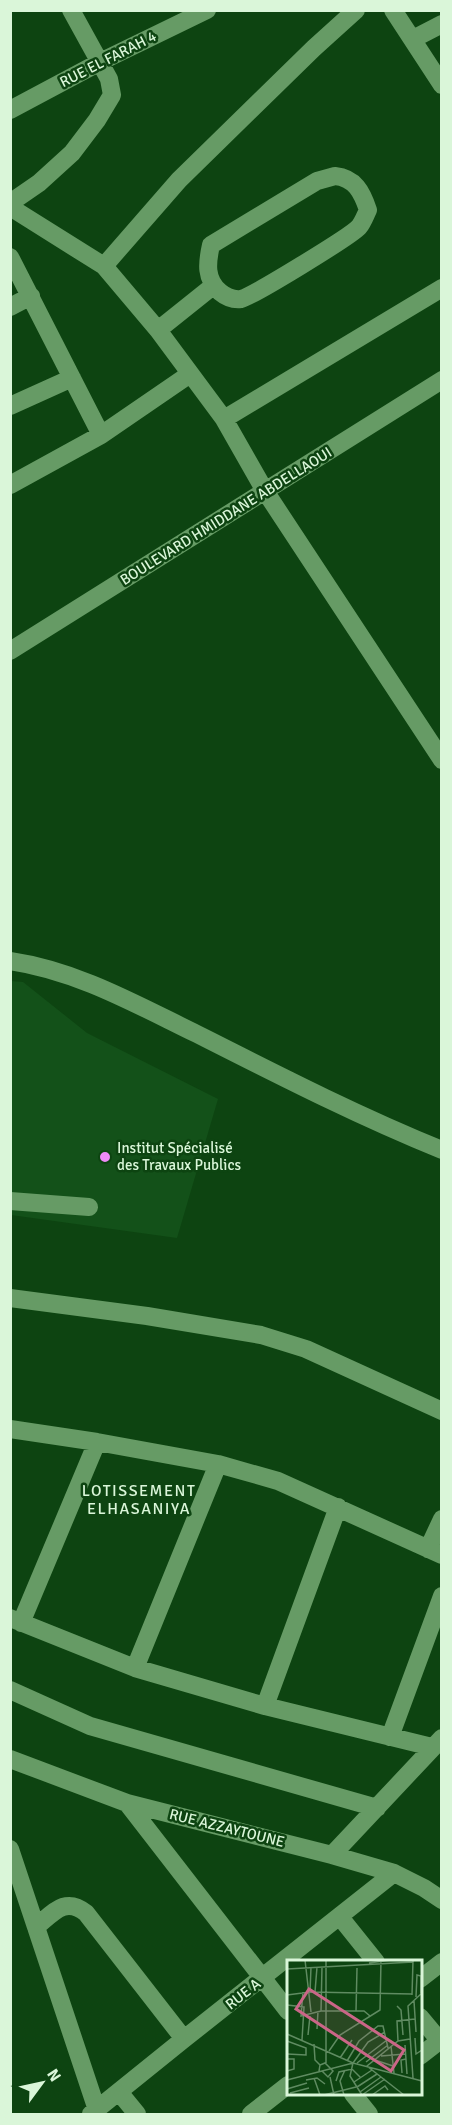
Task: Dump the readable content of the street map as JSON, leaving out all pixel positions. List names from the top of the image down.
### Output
{
  "streets": {
    "street": [
      "RUE EL FARAH 4",
      "BOULEVARD HMIDDANE ABDELLAOUI",
      "RUE AZZAYTOUNE",
      "RUE A"
    ]
  },
  "crossings": [
    ["RUE AZZAYTOUNE", "RUE A"]
  ],
  "districts": ["LOTISSEMENT ELHASANIYA"],
  "places": ["Institut Spécialisé des Travaux Publics"],
  "north": "top right"
}
